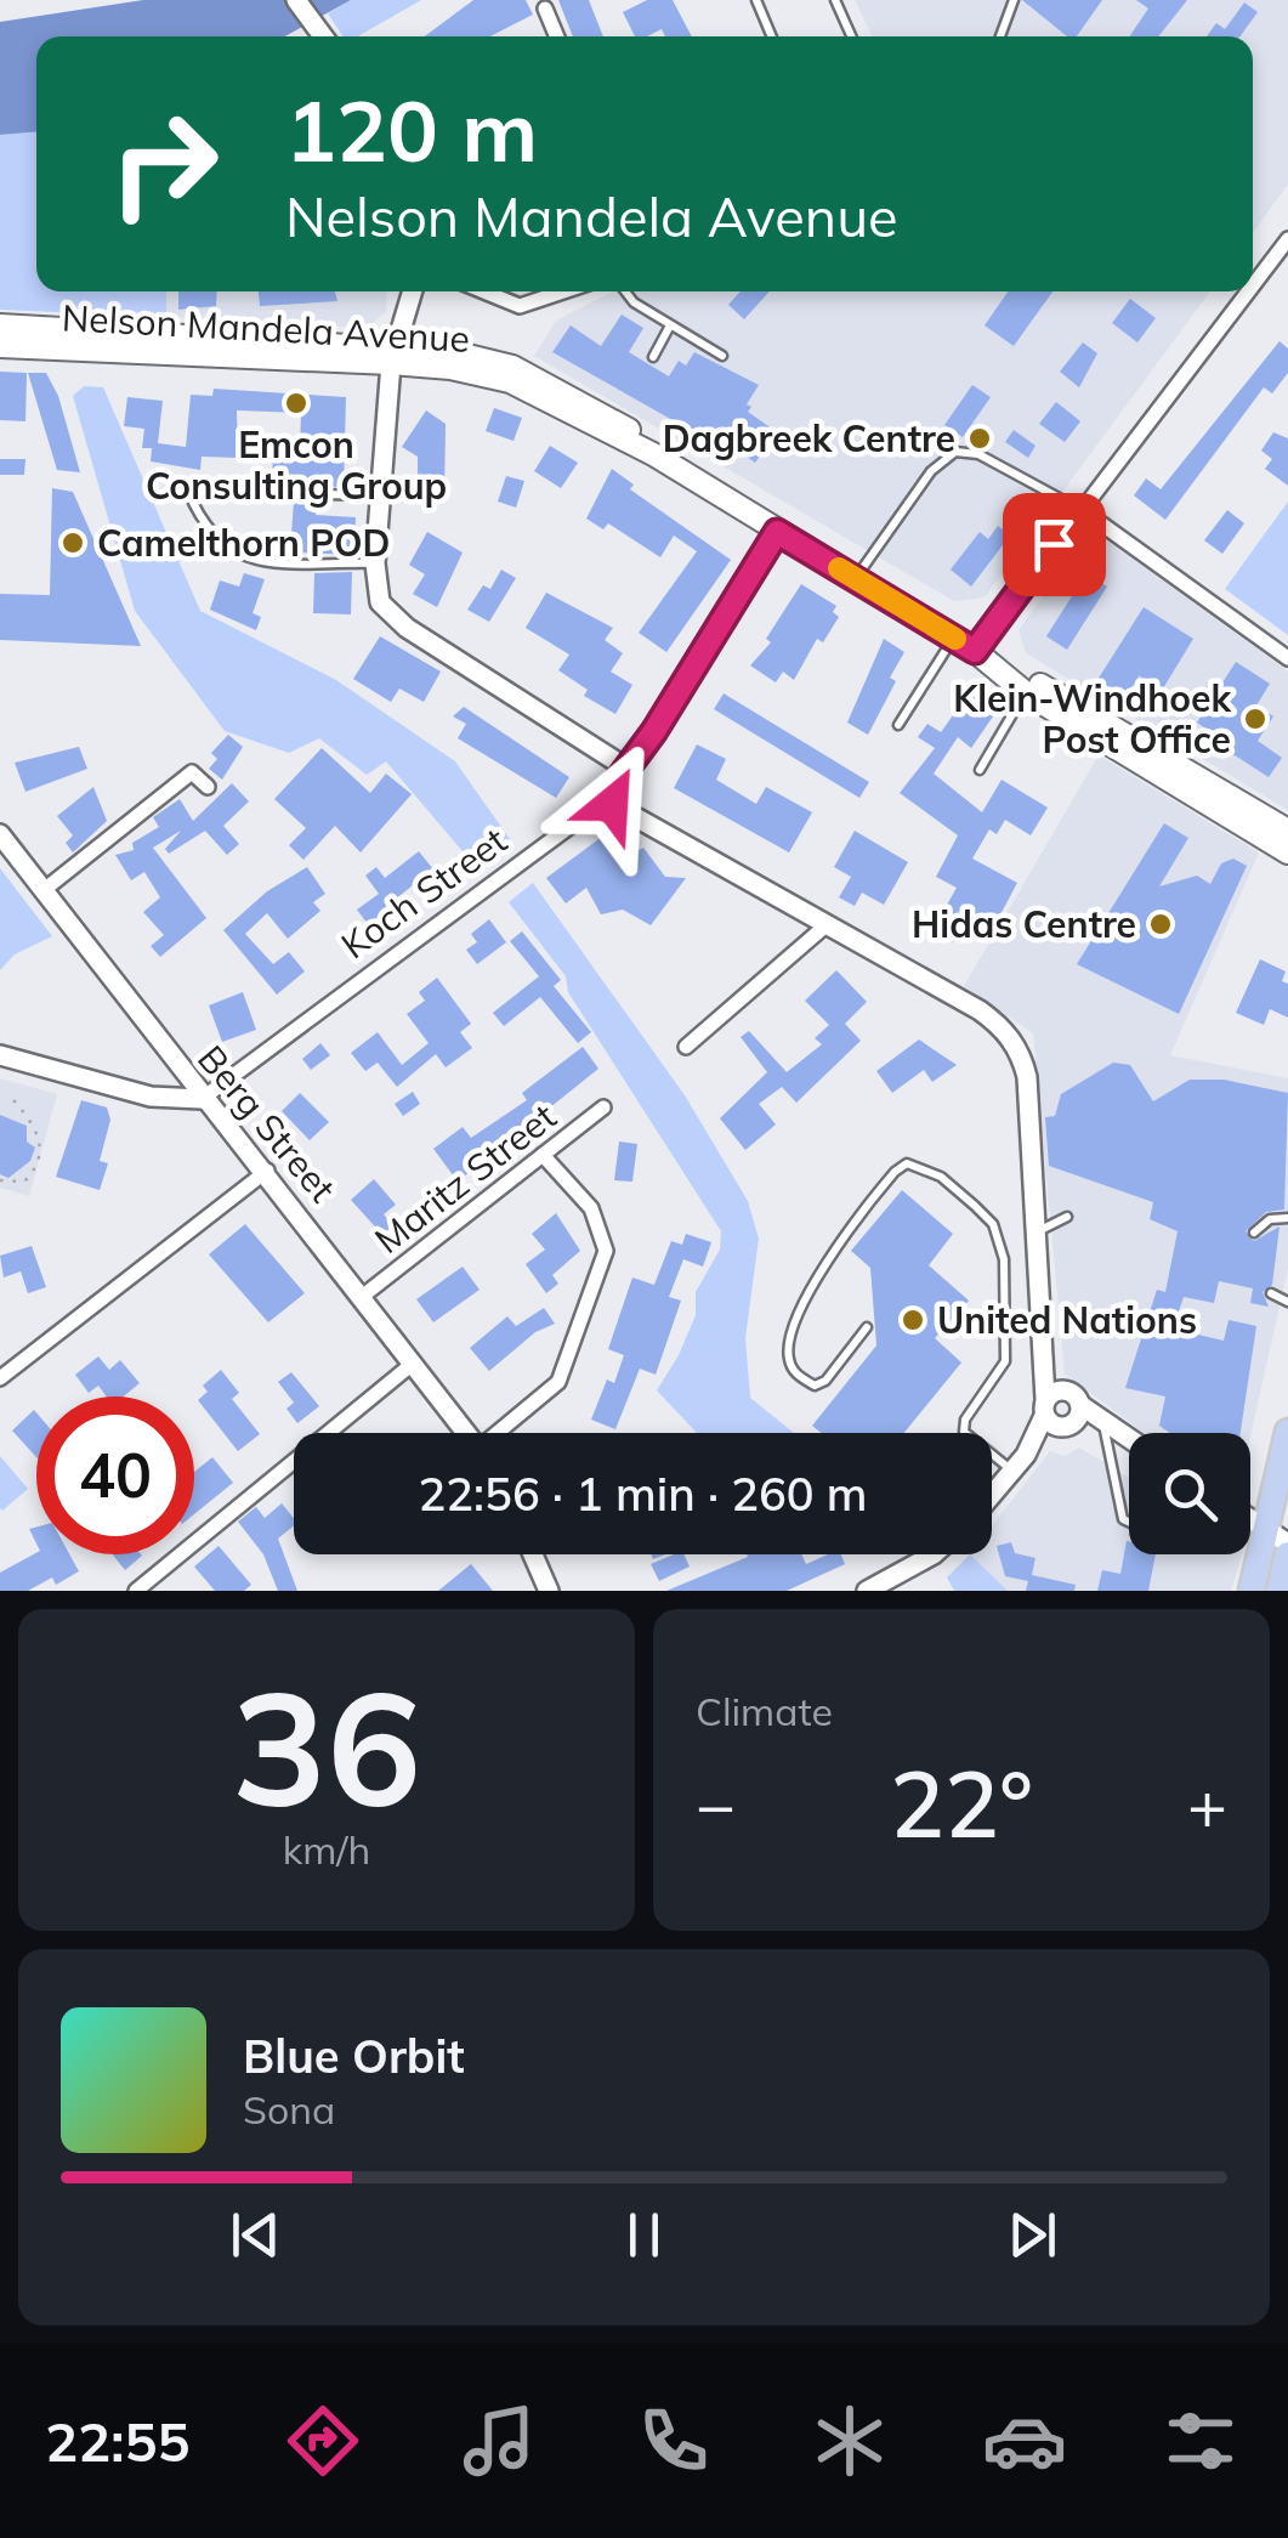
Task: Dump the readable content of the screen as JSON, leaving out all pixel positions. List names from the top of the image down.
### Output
{
  "streets": {
    "main road": ["Nelson Mandela Avenue"],
    "street": ["Koch Street", "Berg Street", "Maritz Street"]
  },
  "crossings": [
    ["Nelson Mandela Avenue", "Koch Street"],
    ["Koch Street", "Berg Street"],
    ["Berg Street", "Maritz Street"]
  ],
  "places": [
    "Emcon Consulting Group",
    "Dagbreek Centre",
    "Camelthorn POD",
    "Klein-Windhoek Post Office",
    "Hidas Centre",
    "United Nations"
  ],
  "page": {
    "turn": ["120 m", "Nelson Mandela Avenue"],
    "limit": "40",
    "trip": "22:56 · 1 min · 260 m",
    "tile": [
      ["36", "km/h"],
      "Climate"
    ],
    "heat": ["−", "22°", "+"],
    "song": ["Blue Orbit", "Sona"],
    "tabs": "22:55"
  }
}
